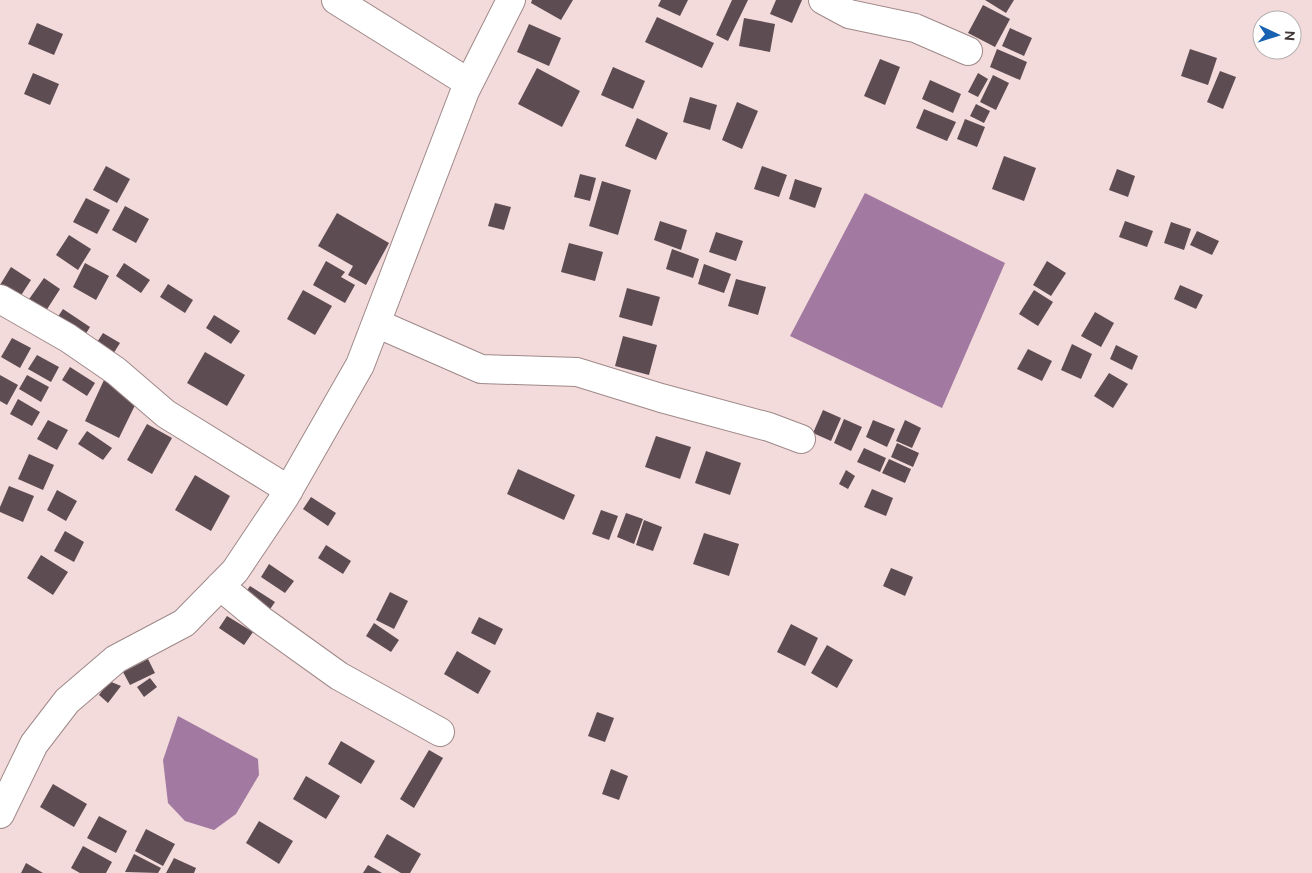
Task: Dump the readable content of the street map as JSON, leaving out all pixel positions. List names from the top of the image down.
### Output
{
  "north": "right"
}
